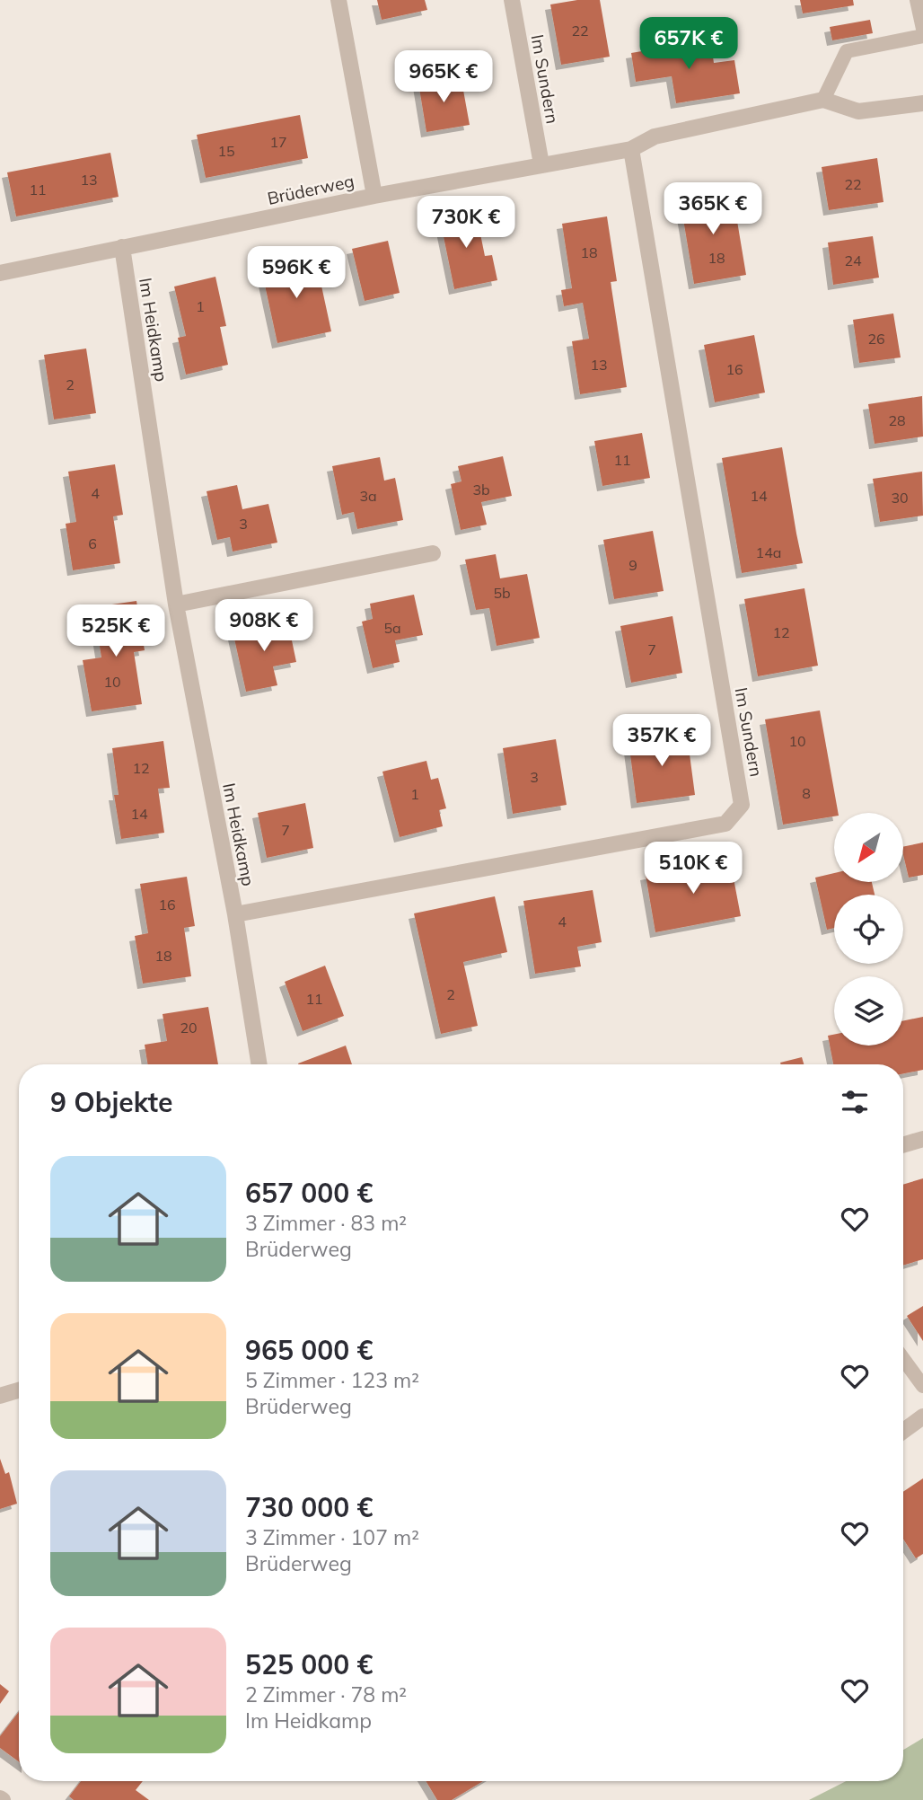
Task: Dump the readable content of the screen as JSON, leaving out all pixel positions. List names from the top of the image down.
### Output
{
  "streets": {
    "street": ["Im Sundern", "Brüderweg", "Im Heidkamp"]
  },
  "crossings": [
    ["Im Sundern", "Brüderweg"],
    ["Im Sundern", "Im Heidkamp"],
    ["Brüderweg", "Im Heidkamp"]
  ],
  "house_numbers": [
    "22",
    "17",
    "15",
    "13",
    "22",
    "11",
    "18",
    "18",
    "24",
    "1",
    "26",
    "13",
    "16",
    "2",
    "28",
    "11",
    "3b",
    "4",
    "3a",
    "14",
    "30",
    "3",
    "6",
    "14a",
    "9",
    "5b",
    "5a",
    "12",
    "7",
    "10",
    "10",
    "12",
    "3",
    "8",
    "1",
    "14",
    "7",
    "16",
    "4",
    "18",
    "2",
    "11",
    "20"
  ],
  "north": "bottom left",
  "page": {
    "price": [
      "657K €",
      "965K €",
      "365K €",
      "730K €",
      "596K €",
      "908K €",
      "525K €",
      "357K €",
      "510K €"
    ],
    "heading": "9 Objekte",
    "list": [
      {
        "name": "657 000 €",
        "note": "3 Zimmer · 83 m² · Brüderweg"
      },
      {
        "name": "965 000 €",
        "note": "5 Zimmer · 123 m² · Brüderweg"
      },
      {
        "name": "730 000 €",
        "note": "3 Zimmer · 107 m² · Brüderweg"
      },
      {
        "name": "525 000 €",
        "note": "2 Zimmer · 78 m² · Im Heidkamp"
      }
    ]
  }
}
